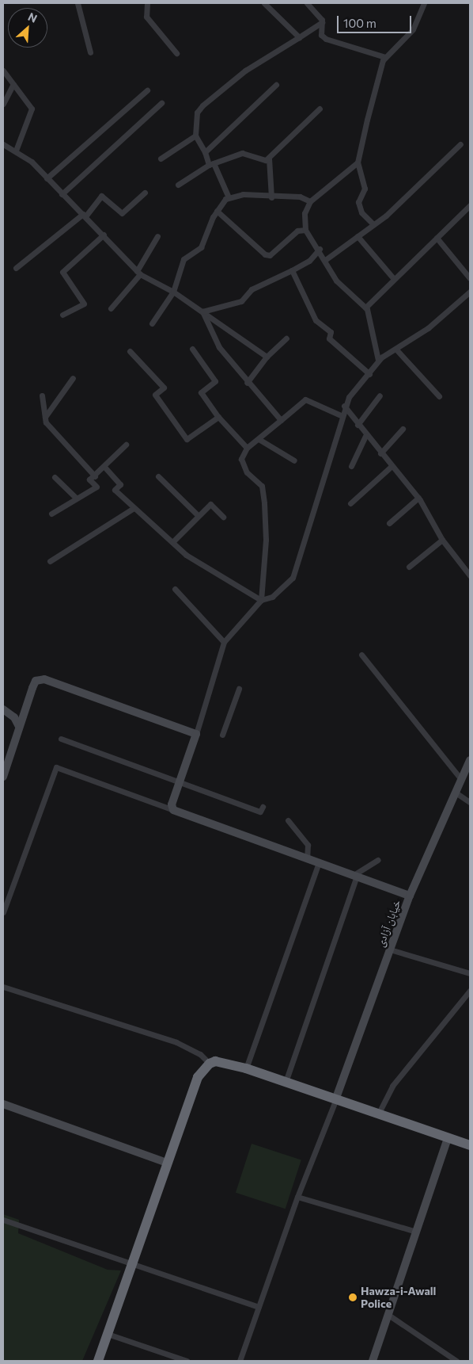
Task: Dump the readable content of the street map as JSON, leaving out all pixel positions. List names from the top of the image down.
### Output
{
  "streets": {
    "street": ["خیابان آزادی"]
  },
  "places": ["Hawza-i-Awall Police"],
  "scale_bar": "100 m",
  "north": "top right"
}
